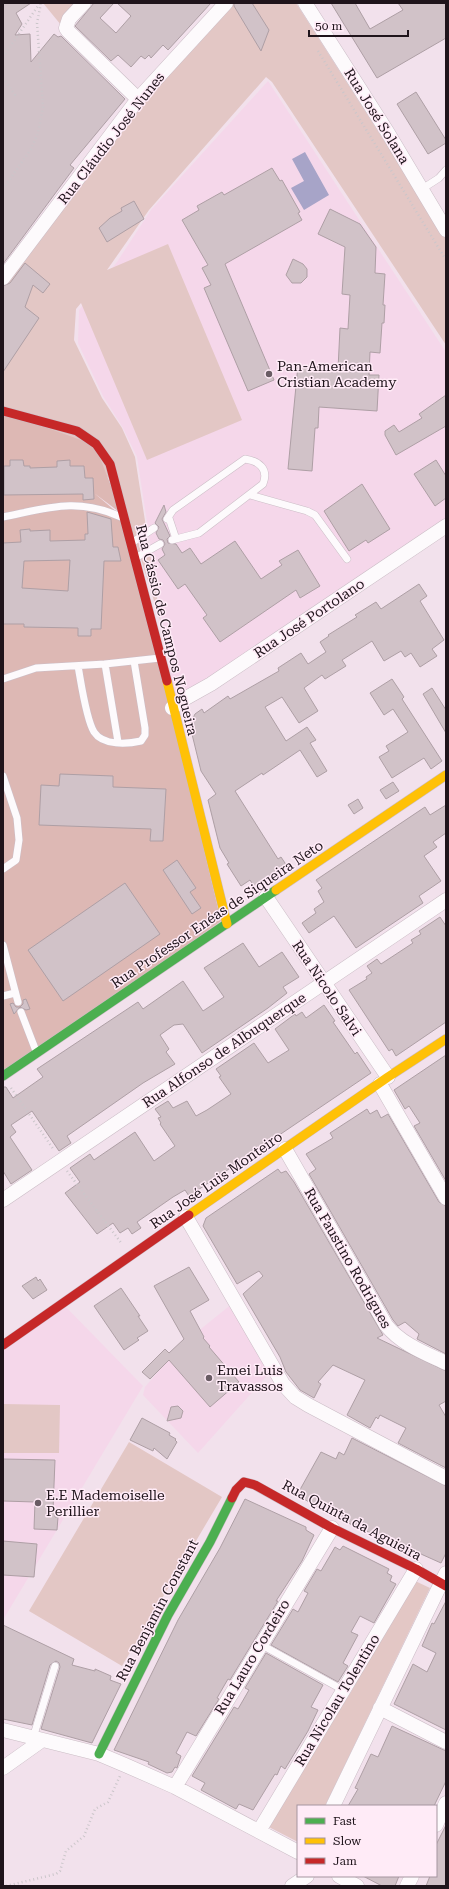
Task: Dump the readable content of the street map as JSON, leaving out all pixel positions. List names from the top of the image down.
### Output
{
  "streets": {
    "street": [
      "Rua José Solana",
      "Rua Cláudio José Nunes",
      "Rua José Portolano",
      "Rua Cássio de Campos Nogueira",
      "Rua Professor Enéas de Siqueira Neto",
      "Rua Nicolo Salvi",
      "Rua Alfonso de Albuquerque",
      "Rua José Luis Monteiro",
      "Rua Faustino Rodrigues",
      "Rua Quinta da Aguieira",
      "Rua Benjamin Constant",
      "Rua Lauro Cordeiro",
      "Rua Nicolau Tolentino"
    ]
  },
  "crossings": [
    ["Rua José Portolano", "Rua Cássio de Campos Nogueira"],
    ["Rua Cássio de Campos Nogueira", "Rua Professor Enéas de Siqueira Neto"],
    ["Rua Professor Enéas de Siqueira Neto", "Rua Nicolo Salvi"],
    ["Rua Nicolo Salvi", "Rua Alfonso de Albuquerque"],
    ["Rua Nicolo Salvi", "Rua José Luis Monteiro"],
    ["Rua José Luis Monteiro", "Rua Faustino Rodrigues"],
    ["Rua Quinta da Aguieira", "Rua Benjamin Constant"],
    ["Rua Quinta da Aguieira", "Rua Lauro Cordeiro"],
    ["Rua Quinta da Aguieira", "Rua Nicolau Tolentino"]
  ],
  "places": ["Pan-American Cristian Academy", "Emei Luis Travassos", "E.E Mademoiselle Perillier"],
  "legend": ["Fast", "Slow", "Jam"],
  "scale_bar": "50 m"
}
